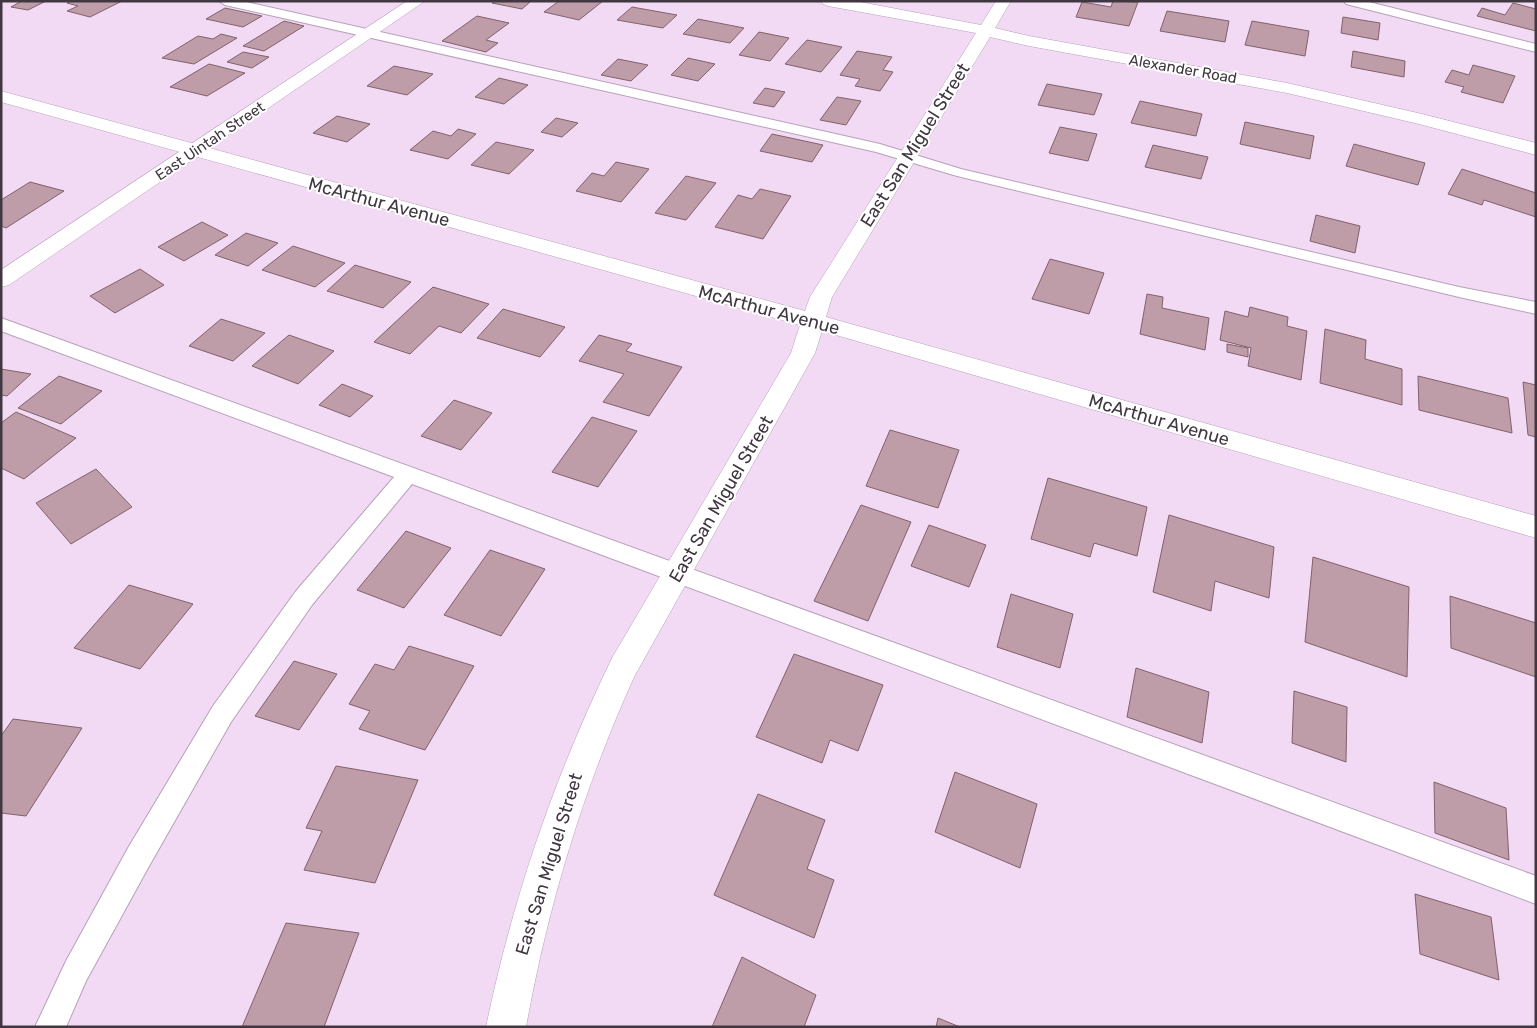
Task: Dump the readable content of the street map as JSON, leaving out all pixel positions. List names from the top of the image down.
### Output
{
  "streets": {
    "street": [
      "Alexander Road",
      "East Uintah Street",
      "East San Miguel Street",
      "McArthur Avenue"
    ]
  },
  "crossings": [
    ["Alexander Road", "East San Miguel Street"],
    ["East Uintah Street", "McArthur Avenue"],
    ["East San Miguel Street", "McArthur Avenue"]
  ]
}
